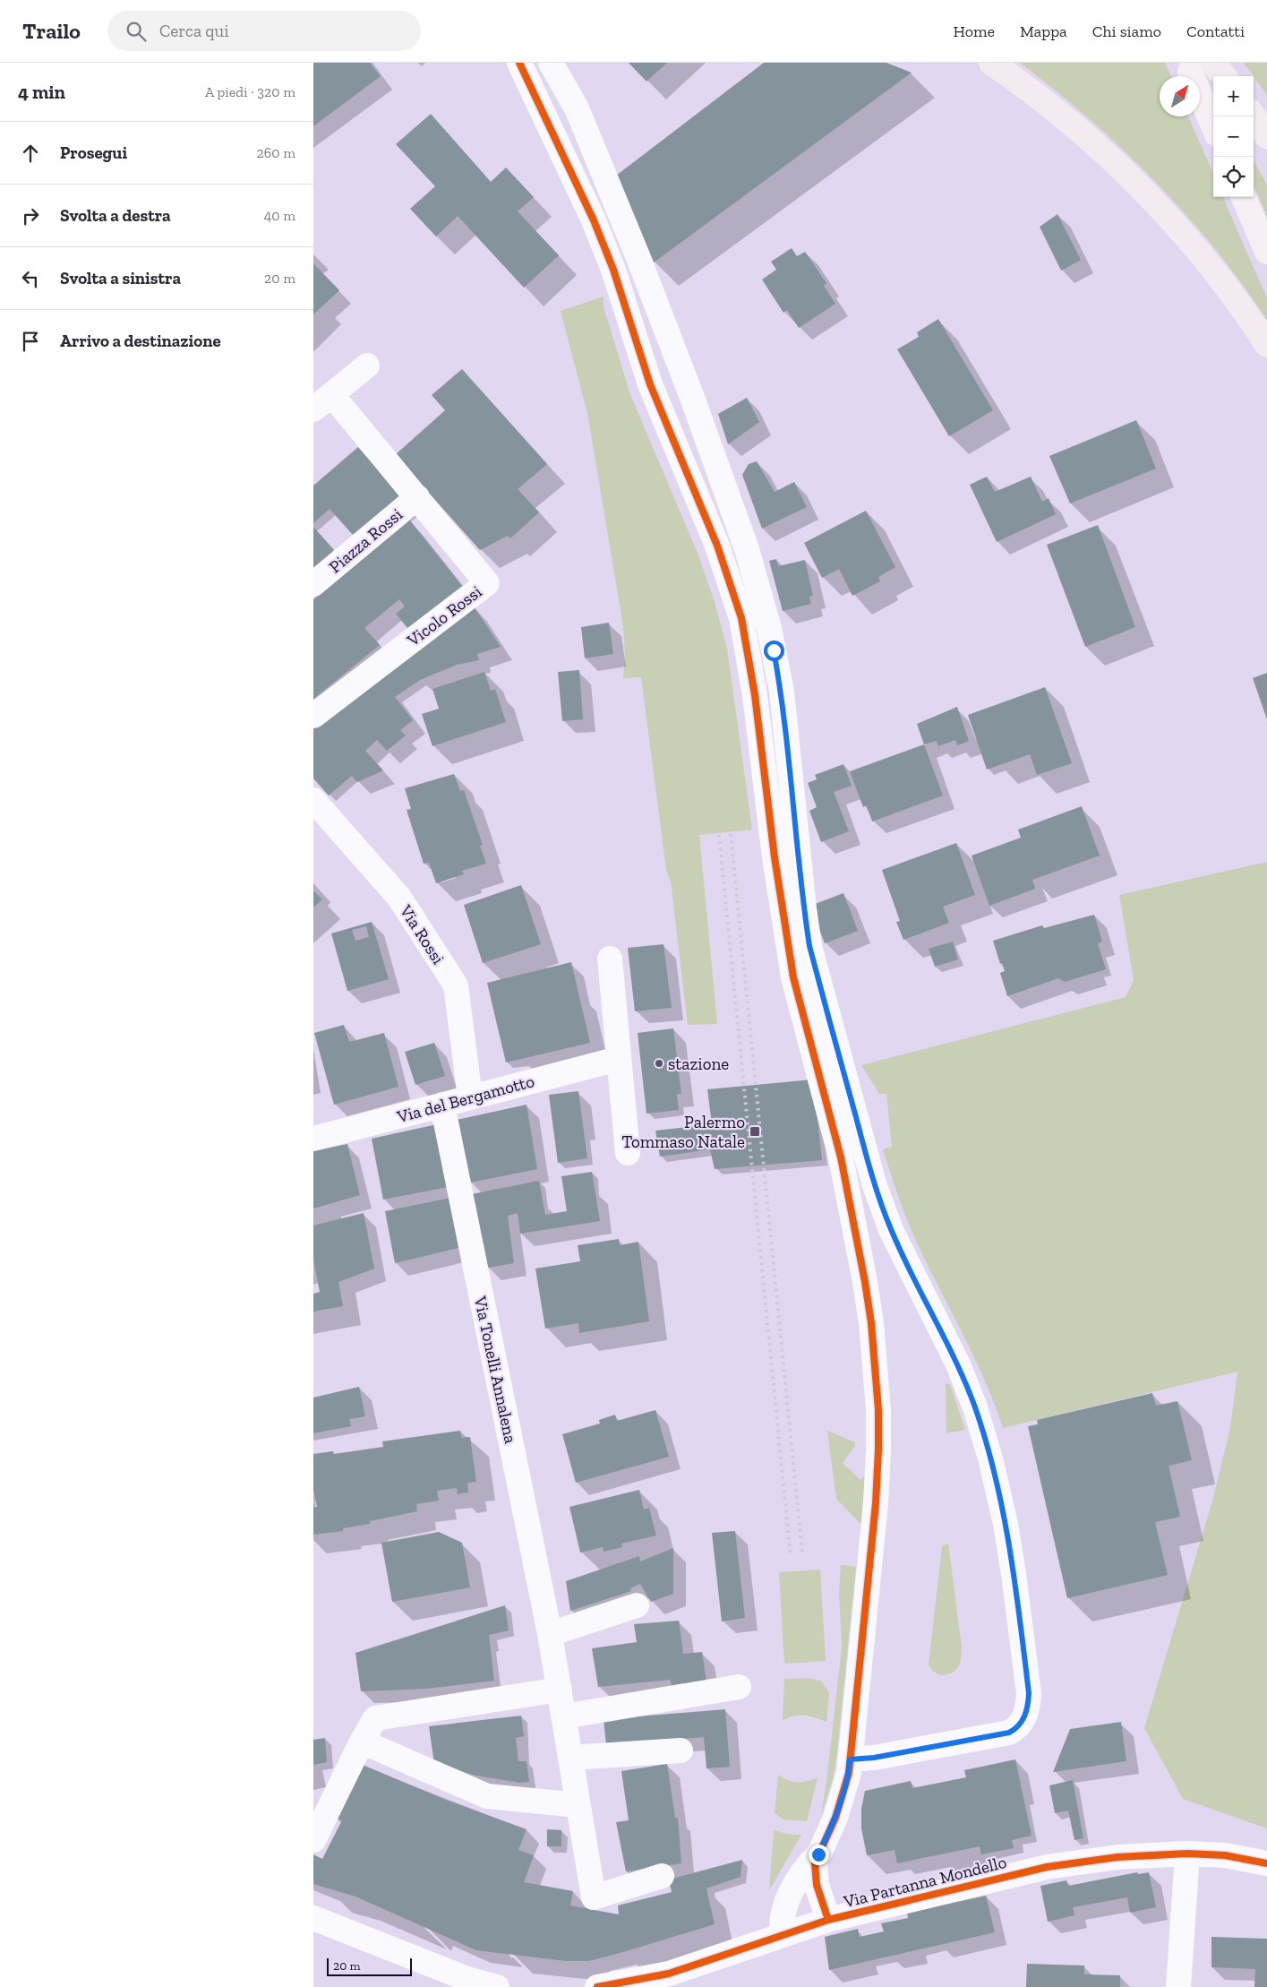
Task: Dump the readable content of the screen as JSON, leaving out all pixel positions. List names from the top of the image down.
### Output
{
  "streets": {
    "street": [
      "Piazza Rossi",
      "Vicolo Rossi",
      "Via Rossi",
      "Via del Bergamotto",
      "Via Tonelli Annalena",
      "Via Partanna Mondello"
    ]
  },
  "crossings": [
    ["Piazza Rossi", "Vicolo Rossi"],
    ["Via Rossi", "Via del Bergamotto"],
    ["Via del Bergamotto", "Via Tonelli Annalena"]
  ],
  "places": {
    "other": ["stazione"],
    "transit": ["Palermo Tommaso Natale"]
  },
  "scale_bar": "20 m",
  "north": "top right",
  "page": {
    "header": "Trailo",
    "search": "Cerca qui",
    "nav": [
      "Home",
      "Mappa",
      "Chi siamo",
      "Contatti"
    ],
    "heading": ["4 min", "A piedi · 320 m"],
    "map_buttons": ["+", "−"],
    "list": [
      ["Prosegui", "260 m"],
      ["Svolta a destra", "40 m"],
      ["Svolta a sinistra", "20 m"],
      "Arrivo a destinazione"
    ],
    "scale": "20 m"
  }
}
